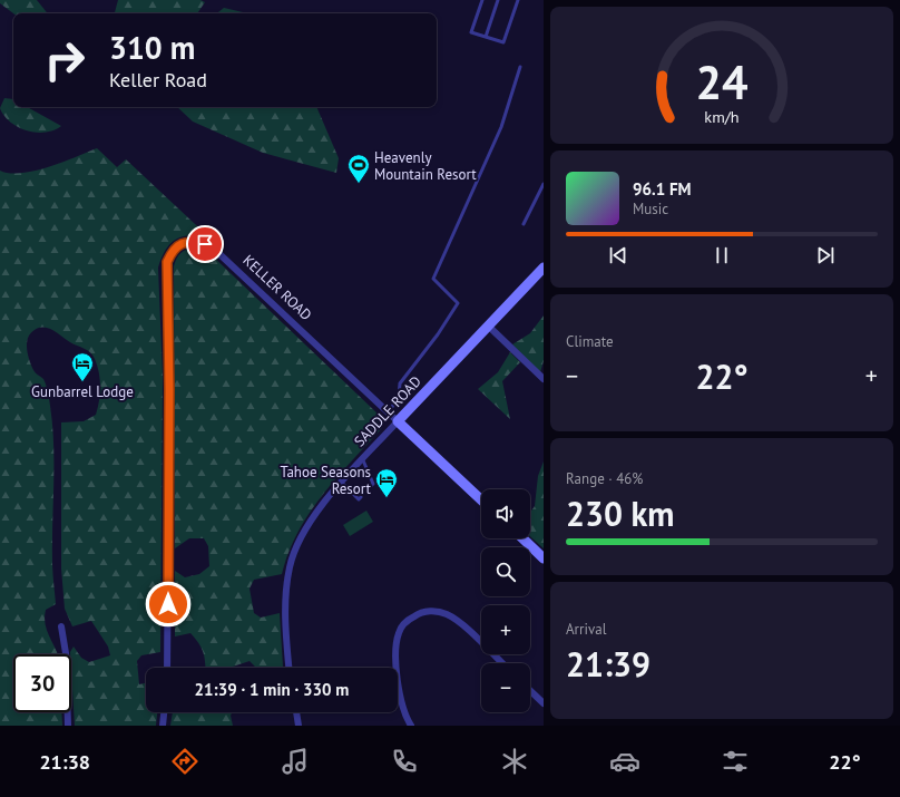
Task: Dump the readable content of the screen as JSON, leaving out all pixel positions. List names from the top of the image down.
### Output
{
  "streets": {
    "street": ["KELLER ROAD", "SADDLE ROAD"]
  },
  "crossings": [
    ["KELLER ROAD", "SADDLE ROAD"]
  ],
  "places": {
    "sports": ["Heavenly Mountain Resort"],
    "hotel": ["Gunbarrel Lodge", "Tahoe Seasons Resort"]
  },
  "page": {
    "turn": ["310 m", "Keller Road"],
    "song": ["96.1 FM", "Music"],
    "tile": [
      "Climate",
      ["Range · 46%", "230 km"],
      ["Arrival", "21:39"]
    ],
    "heat": ["−", "22°", "+"],
    "map_buttons": ["+", "−"],
    "limit": "30",
    "trip": "21:39 · 1 min · 330 m",
    "tabs": ["21:38", "22°"],
    "gauge": ["24", "km/h"]
  }
}
